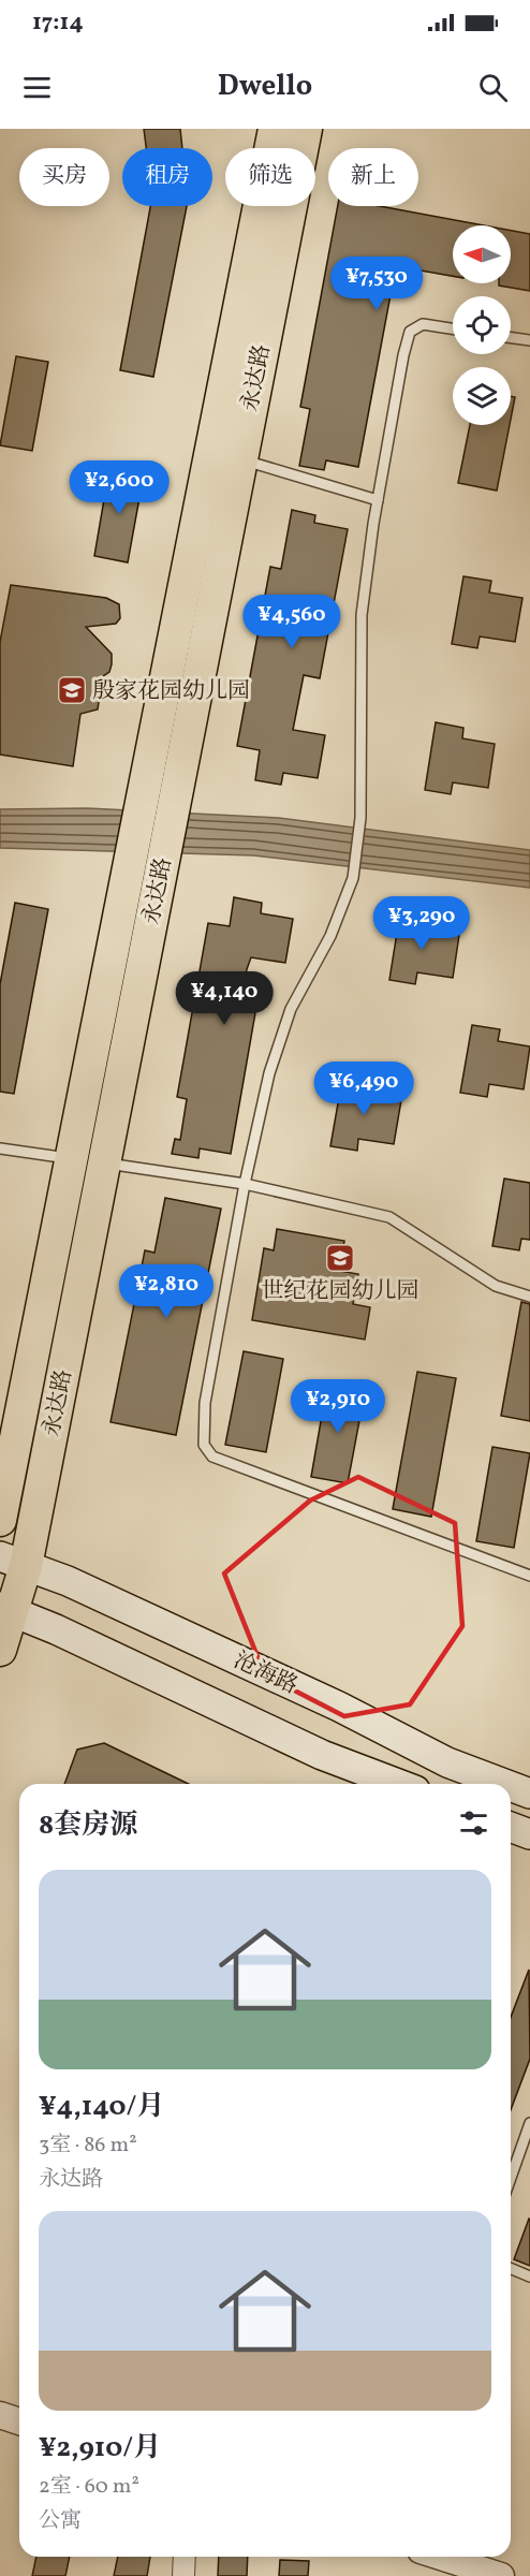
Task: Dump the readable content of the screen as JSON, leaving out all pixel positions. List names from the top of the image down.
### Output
{
  "streets": {
    "main road": ["永达路", "沧海路"]
  },
  "crossings": [
    ["永达路", "沧海路"]
  ],
  "places": {
    "school or university": ["殷家花园幼儿园", "世纪花园幼儿园"]
  },
  "north": "left",
  "page": {
    "status": "17:14",
    "header": "Dwello",
    "chip": [
      "买房",
      "租房",
      "筛选",
      "新上"
    ],
    "price": [
      "¥7,530",
      "¥2,600",
      "¥4,560",
      "¥3,290",
      "¥4,140",
      "¥6,490",
      "¥2,810",
      "¥2,910"
    ],
    "heading": "8套房源",
    "list": [
      {
        "name": "¥4,140/月",
        "note": "3室 · 86 m² · 永达路"
      },
      {
        "name": "¥2,910/月",
        "note": "2室 · 60 m² · 公寓"
      }
    ]
  }
}
